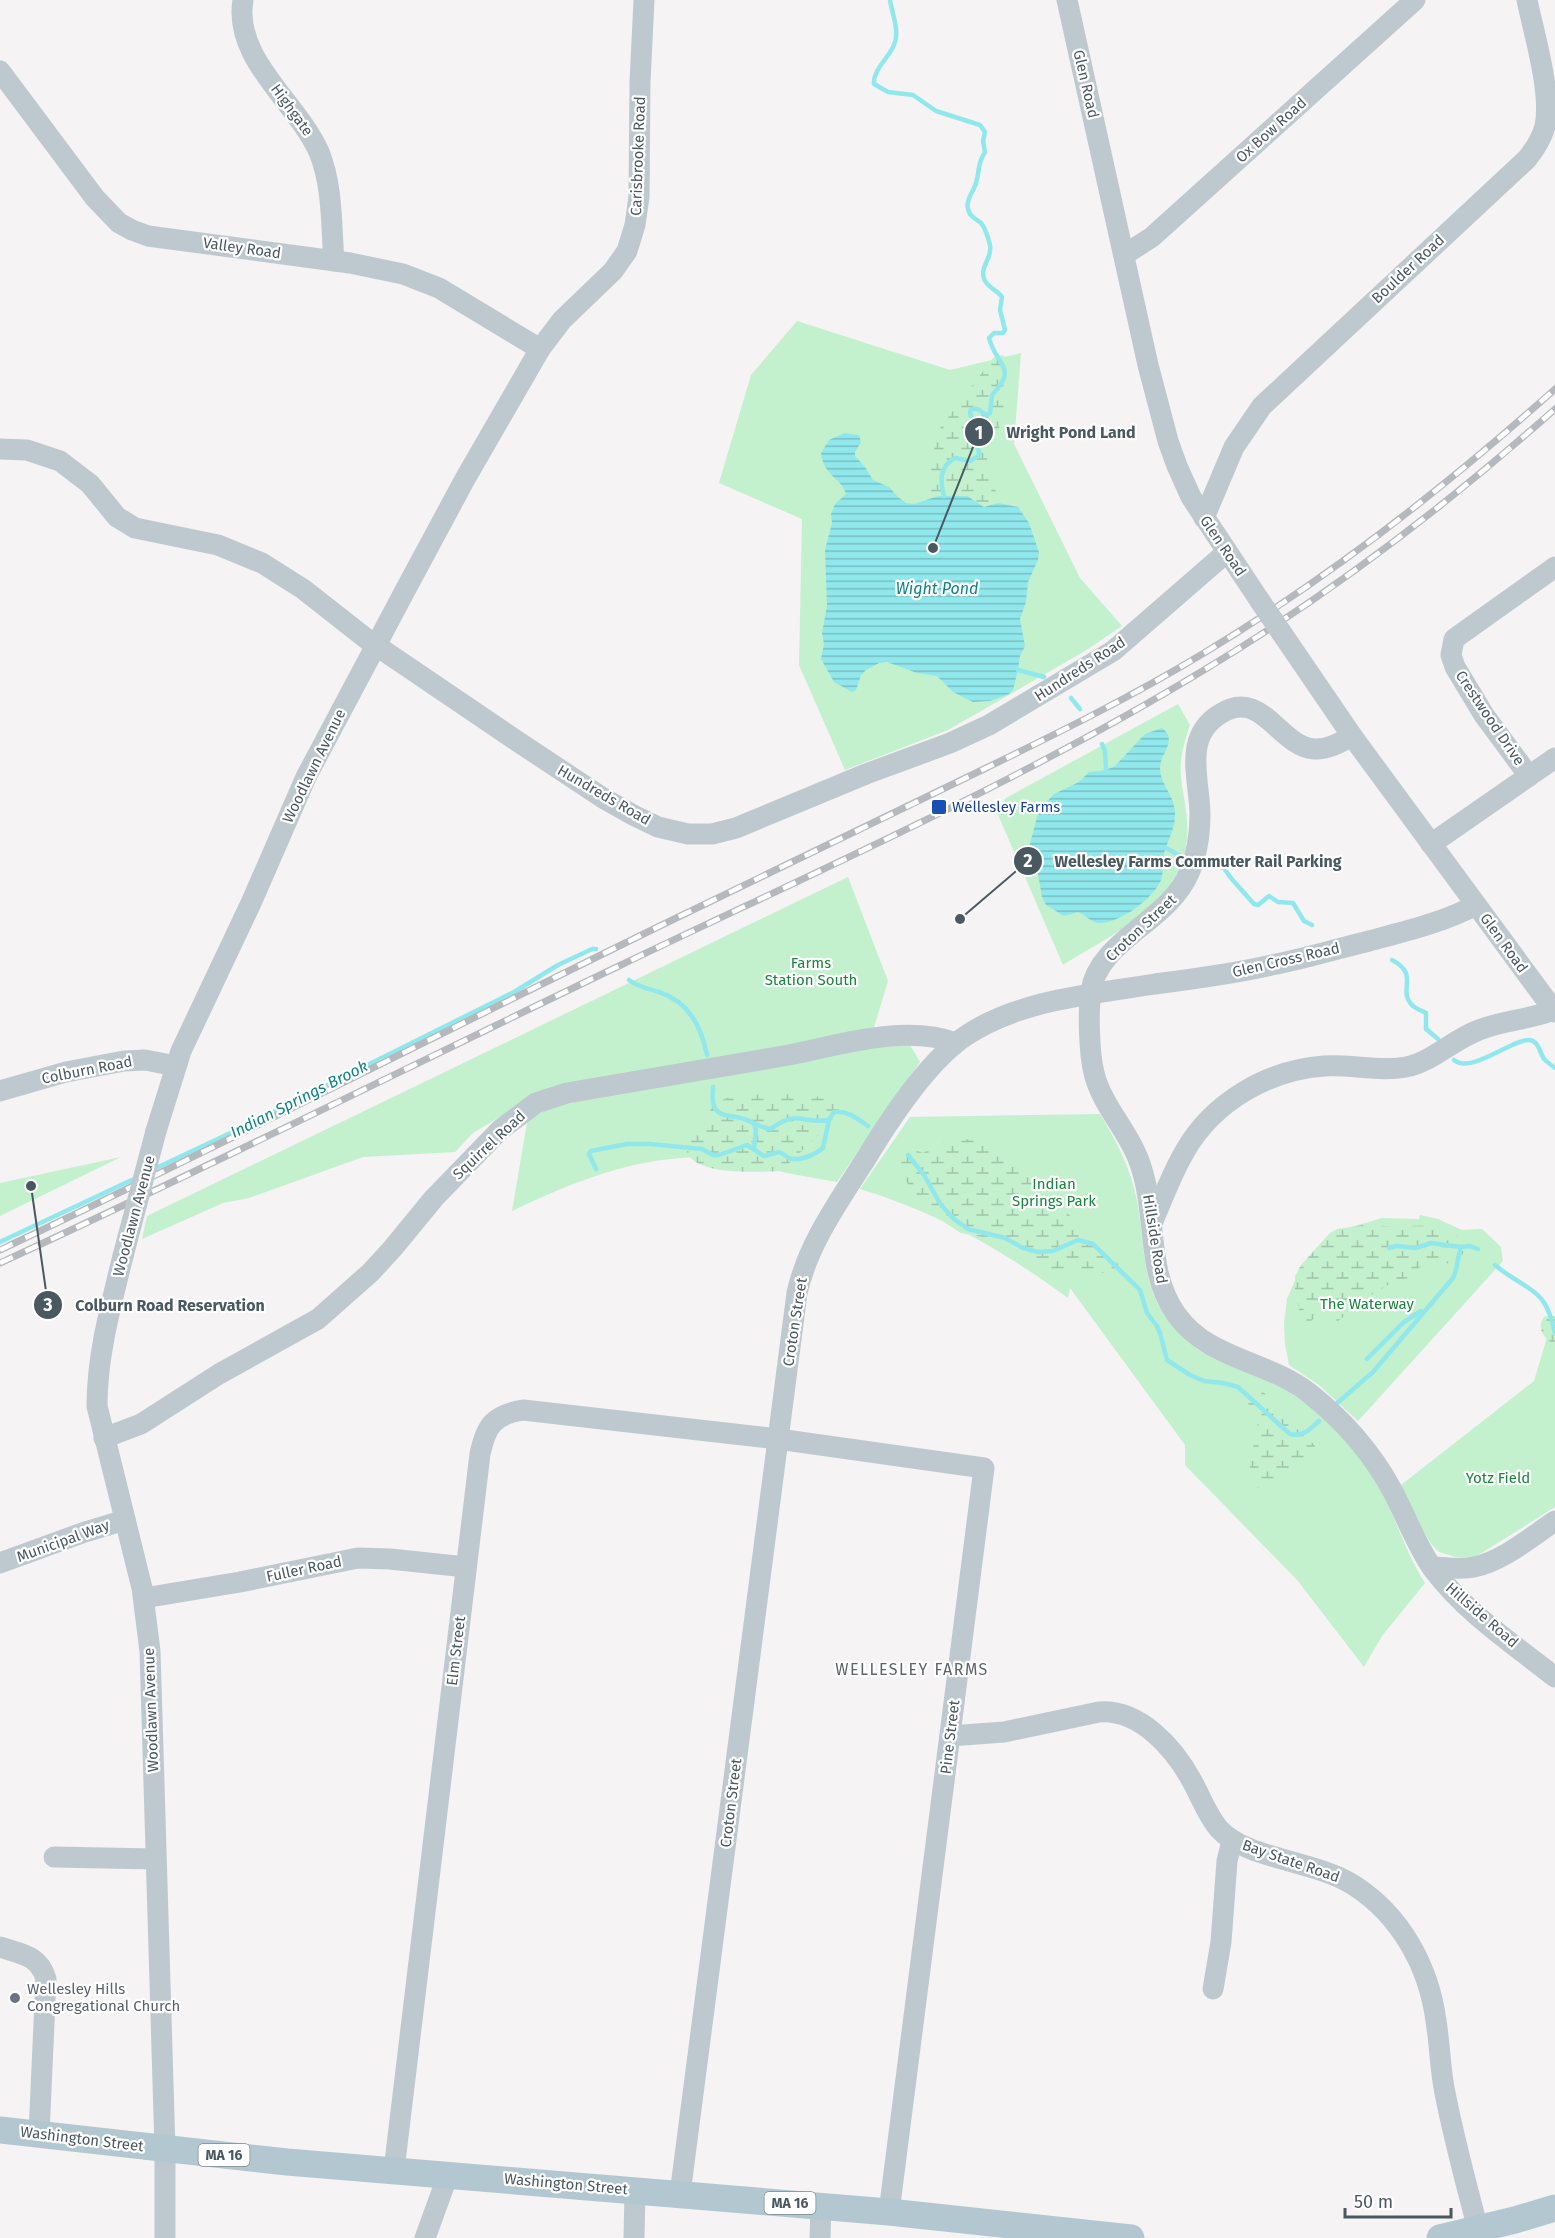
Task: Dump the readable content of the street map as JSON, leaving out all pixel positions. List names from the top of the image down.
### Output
{
  "streets": {
    "main road": ["Washington Street", "MA 16"],
    "street": [
      "Glen Road",
      "Highgate",
      "Ox Bow Road",
      "Carisbrooke Road",
      "Valley Road",
      "Boulder Road",
      "Hundreds Road",
      "Crestwood Drive",
      "Woodlawn Avenue",
      "Croton Street",
      "Glen Cross Road",
      "Colburn Road",
      "Squirrel Road",
      "Hillside Road",
      "Municipal Way",
      "Fuller Road",
      "Elm Street",
      "Pine Street",
      "Bay State Road"
    ]
  },
  "crossings": [
    ["Glen Road", "Ox Bow Road"],
    ["Glen Road", "Boulder Road"],
    ["Glen Road", "Hundreds Road"],
    ["Glen Road", "Croton Street"],
    ["Glen Road", "Glen Cross Road"],
    ["Highgate", "Valley Road"],
    ["Carisbrooke Road", "Valley Road"],
    ["Carisbrooke Road", "Woodlawn Avenue"],
    ["Valley Road", "Woodlawn Avenue"],
    ["Hundreds Road", "Woodlawn Avenue"],
    ["Woodlawn Avenue", "Colburn Road"],
    ["Woodlawn Avenue", "Squirrel Road"],
    ["Woodlawn Avenue", "Municipal Way"],
    ["Woodlawn Avenue", "Fuller Road"],
    ["Woodlawn Avenue", "Washington Street"],
    ["Croton Street", "Glen Cross Road"],
    ["Croton Street", "Squirrel Road"],
    ["Croton Street", "Hillside Road"],
    ["Croton Street", "Elm Street"],
    ["Croton Street", "Pine Street"],
    ["Croton Street", "Washington Street"],
    ["Glen Cross Road", "Hillside Road"],
    ["Fuller Road", "Elm Street"],
    ["Elm Street", "Pine Street"],
    ["Elm Street", "Washington Street"],
    ["Pine Street", "Bay State Road"],
    ["Pine Street", "Washington Street"]
  ],
  "districts": ["WELLESLEY FARMS"],
  "water": ["Wight Pond", "Indian Springs Brook"],
  "parks": [
    "Farms Station South",
    "Indian Springs Park",
    "The Waterway",
    "Yotz Field"
  ],
  "places": {
    "other": [
      "Wright Pond Land",
      "Wellesley Farms Commuter Rail Parking",
      "Colburn Road Reservation",
      "Wellesley Hills Congregational Church"
    ],
    "transit": ["Wellesley Farms"]
  },
  "scale_bar": "50 m"
}
